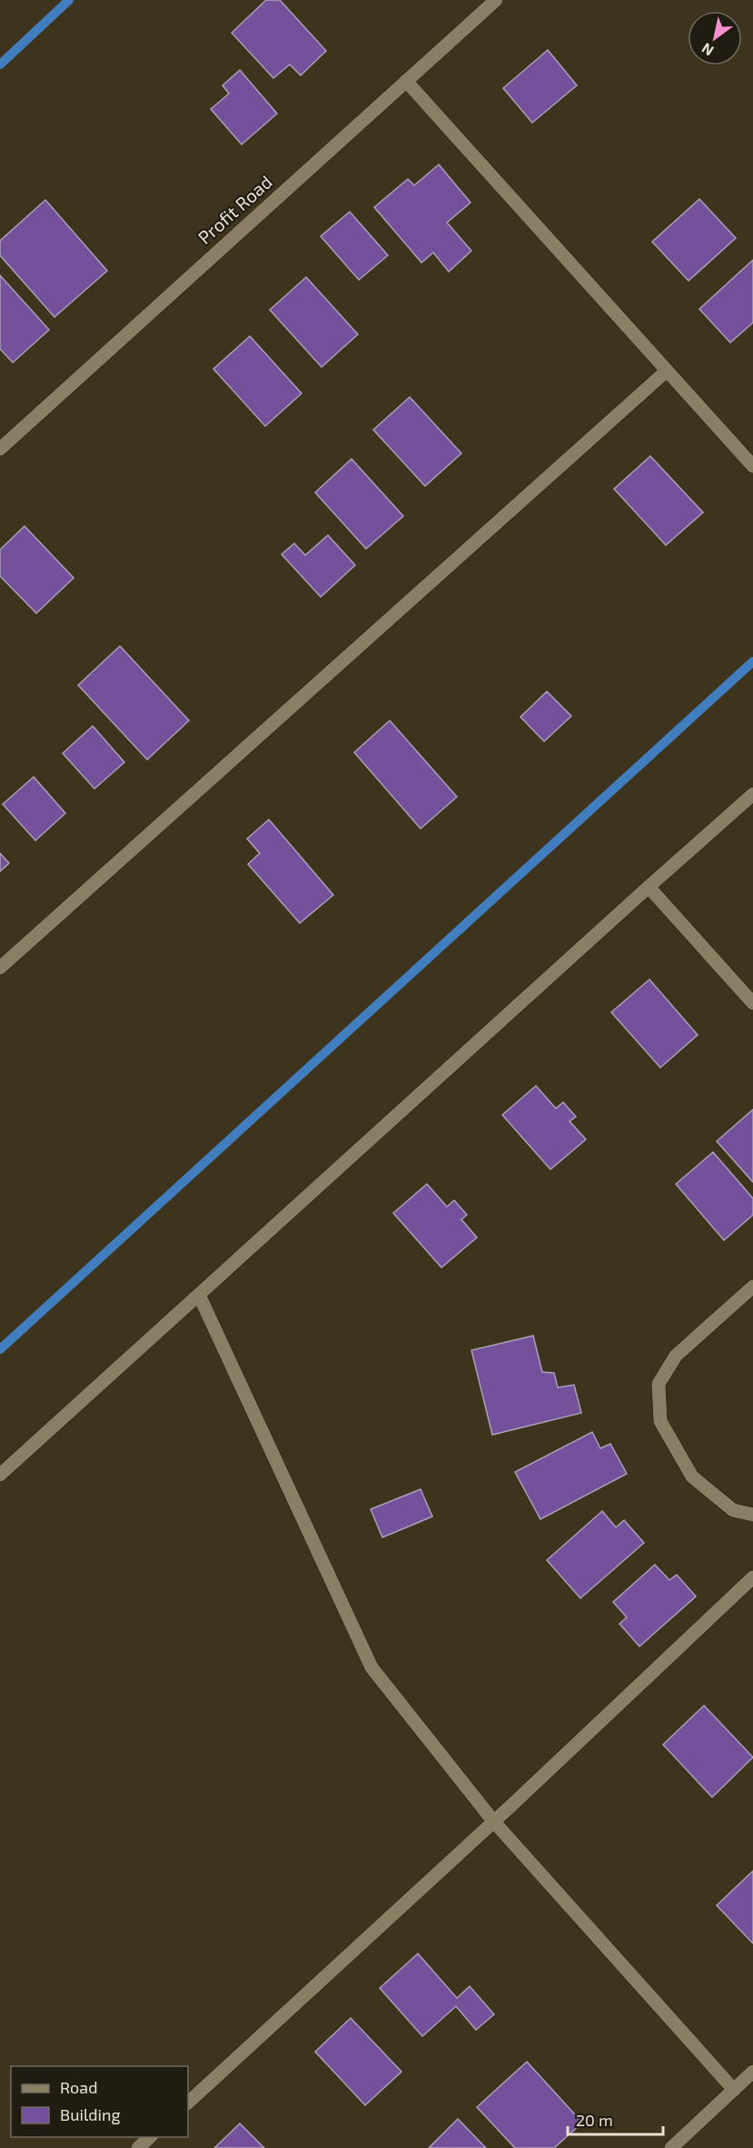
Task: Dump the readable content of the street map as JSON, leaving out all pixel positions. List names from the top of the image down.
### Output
{
  "streets": {
    "street": ["Profit Road"]
  },
  "legend": ["Road", "Building"],
  "scale_bar": "20 m",
  "north": "bottom left"
}
